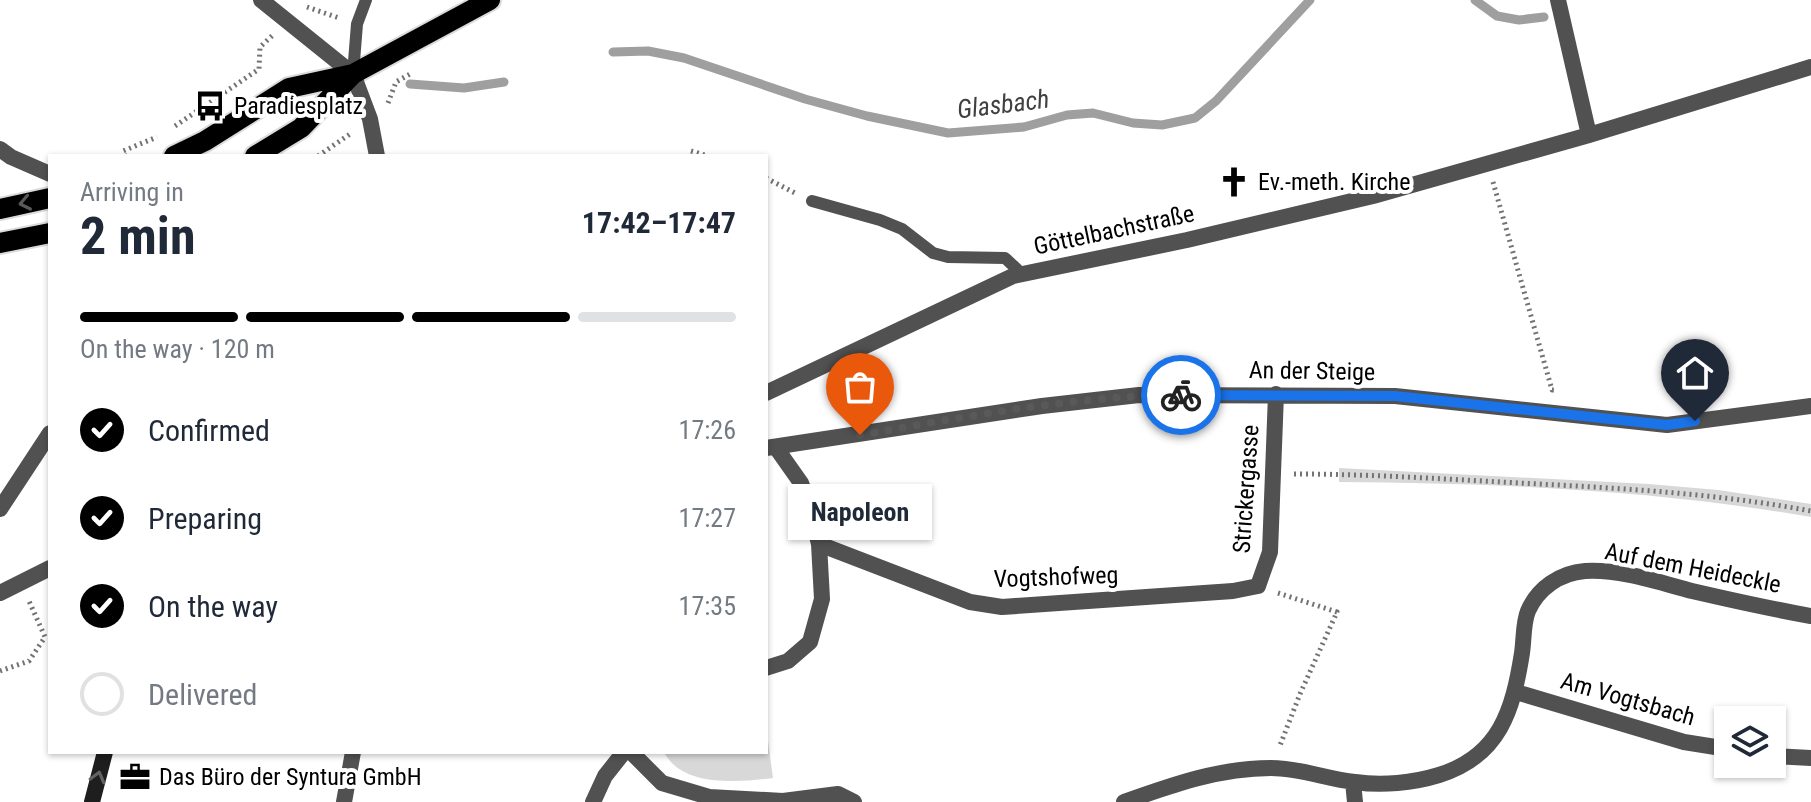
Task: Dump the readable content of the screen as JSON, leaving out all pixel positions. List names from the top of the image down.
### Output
{
  "streets": {
    "street": [
      "Göttelbachstraße",
      "An der Steige",
      "Strickergasse",
      "Auf dem Heideckle",
      "Vogtshofweg",
      "Am Vogtsbach"
    ]
  },
  "crossings": [
    ["An der Steige", "Strickergasse"],
    ["Strickergasse", "Vogtshofweg"],
    ["Auf dem Heideckle", "Am Vogtsbach"]
  ],
  "water": ["Glasbach"],
  "places": {
    "bus stop": ["Paradiesplatz"],
    "church": ["Ev.-meth. Kirche"],
    "other": ["Napoleon"],
    "office": ["Das Büro der Syntura GmbH"]
  },
  "page": {
    "heading": ["2 min", "Arriving in", "17:42–17:47"],
    "bar": "On the way · 120 m",
    "list": [
      ["Confirmed", "17:26"],
      ["Preparing", "17:27"],
      ["On the way", "17:35"],
      "Delivered"
    ],
    "bubble": "Napoleon"
  }
}
